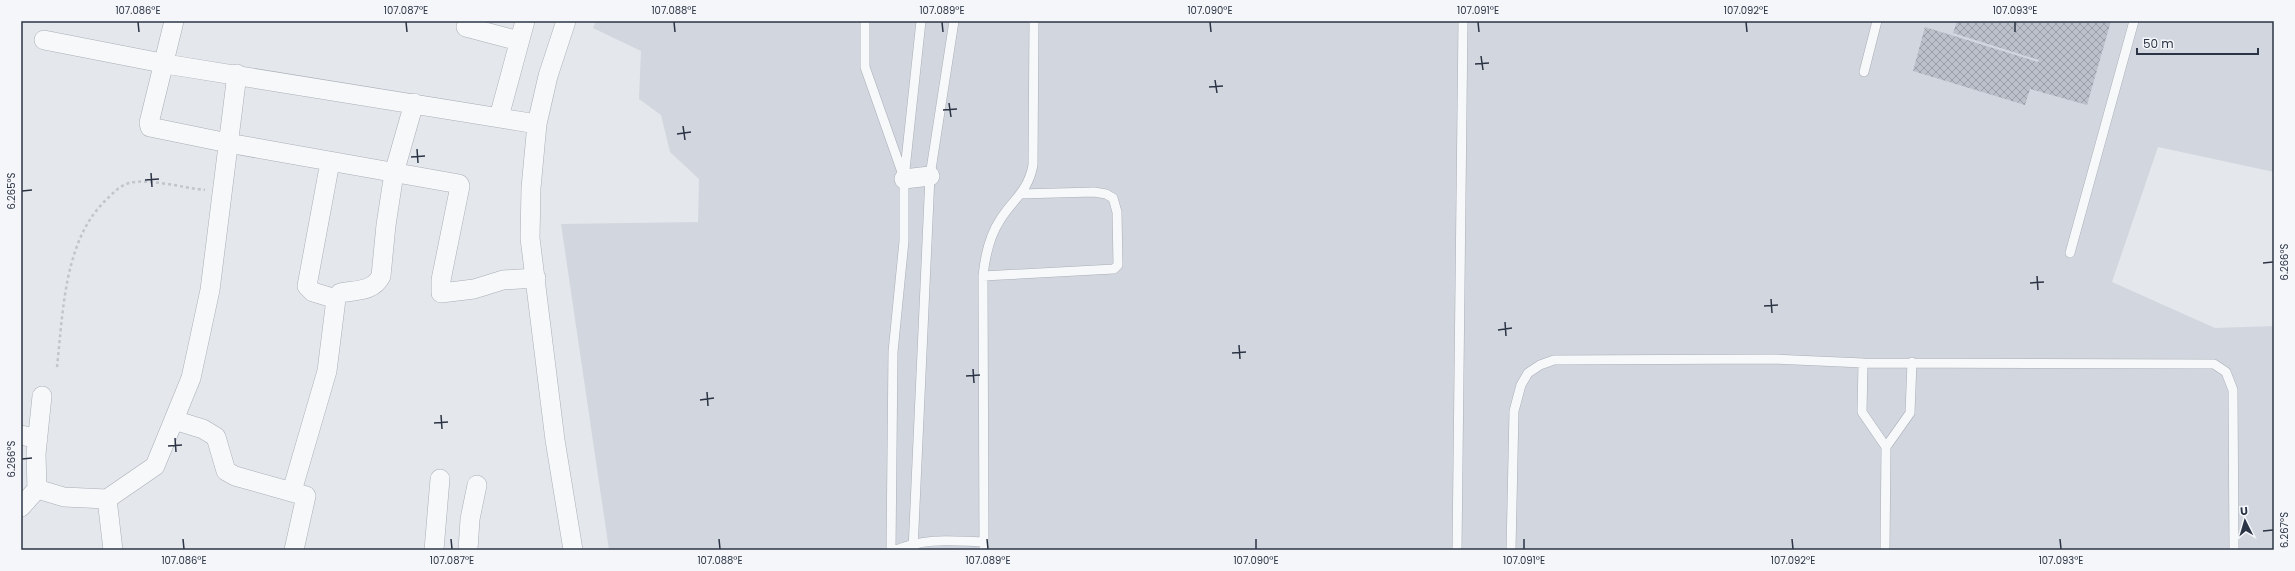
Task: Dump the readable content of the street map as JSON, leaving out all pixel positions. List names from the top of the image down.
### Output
{
  "scale_bar": "50 m",
  "north": "top",
  "coordinates": [
    "107.086°E",
    "107.087°E",
    "107.088°E",
    "107.089°E",
    "107.090°E",
    "107.091°E",
    "107.092°E",
    "107.093°E",
    "6.265°S",
    "6.266°S",
    "6.267°S"
  ]
}
